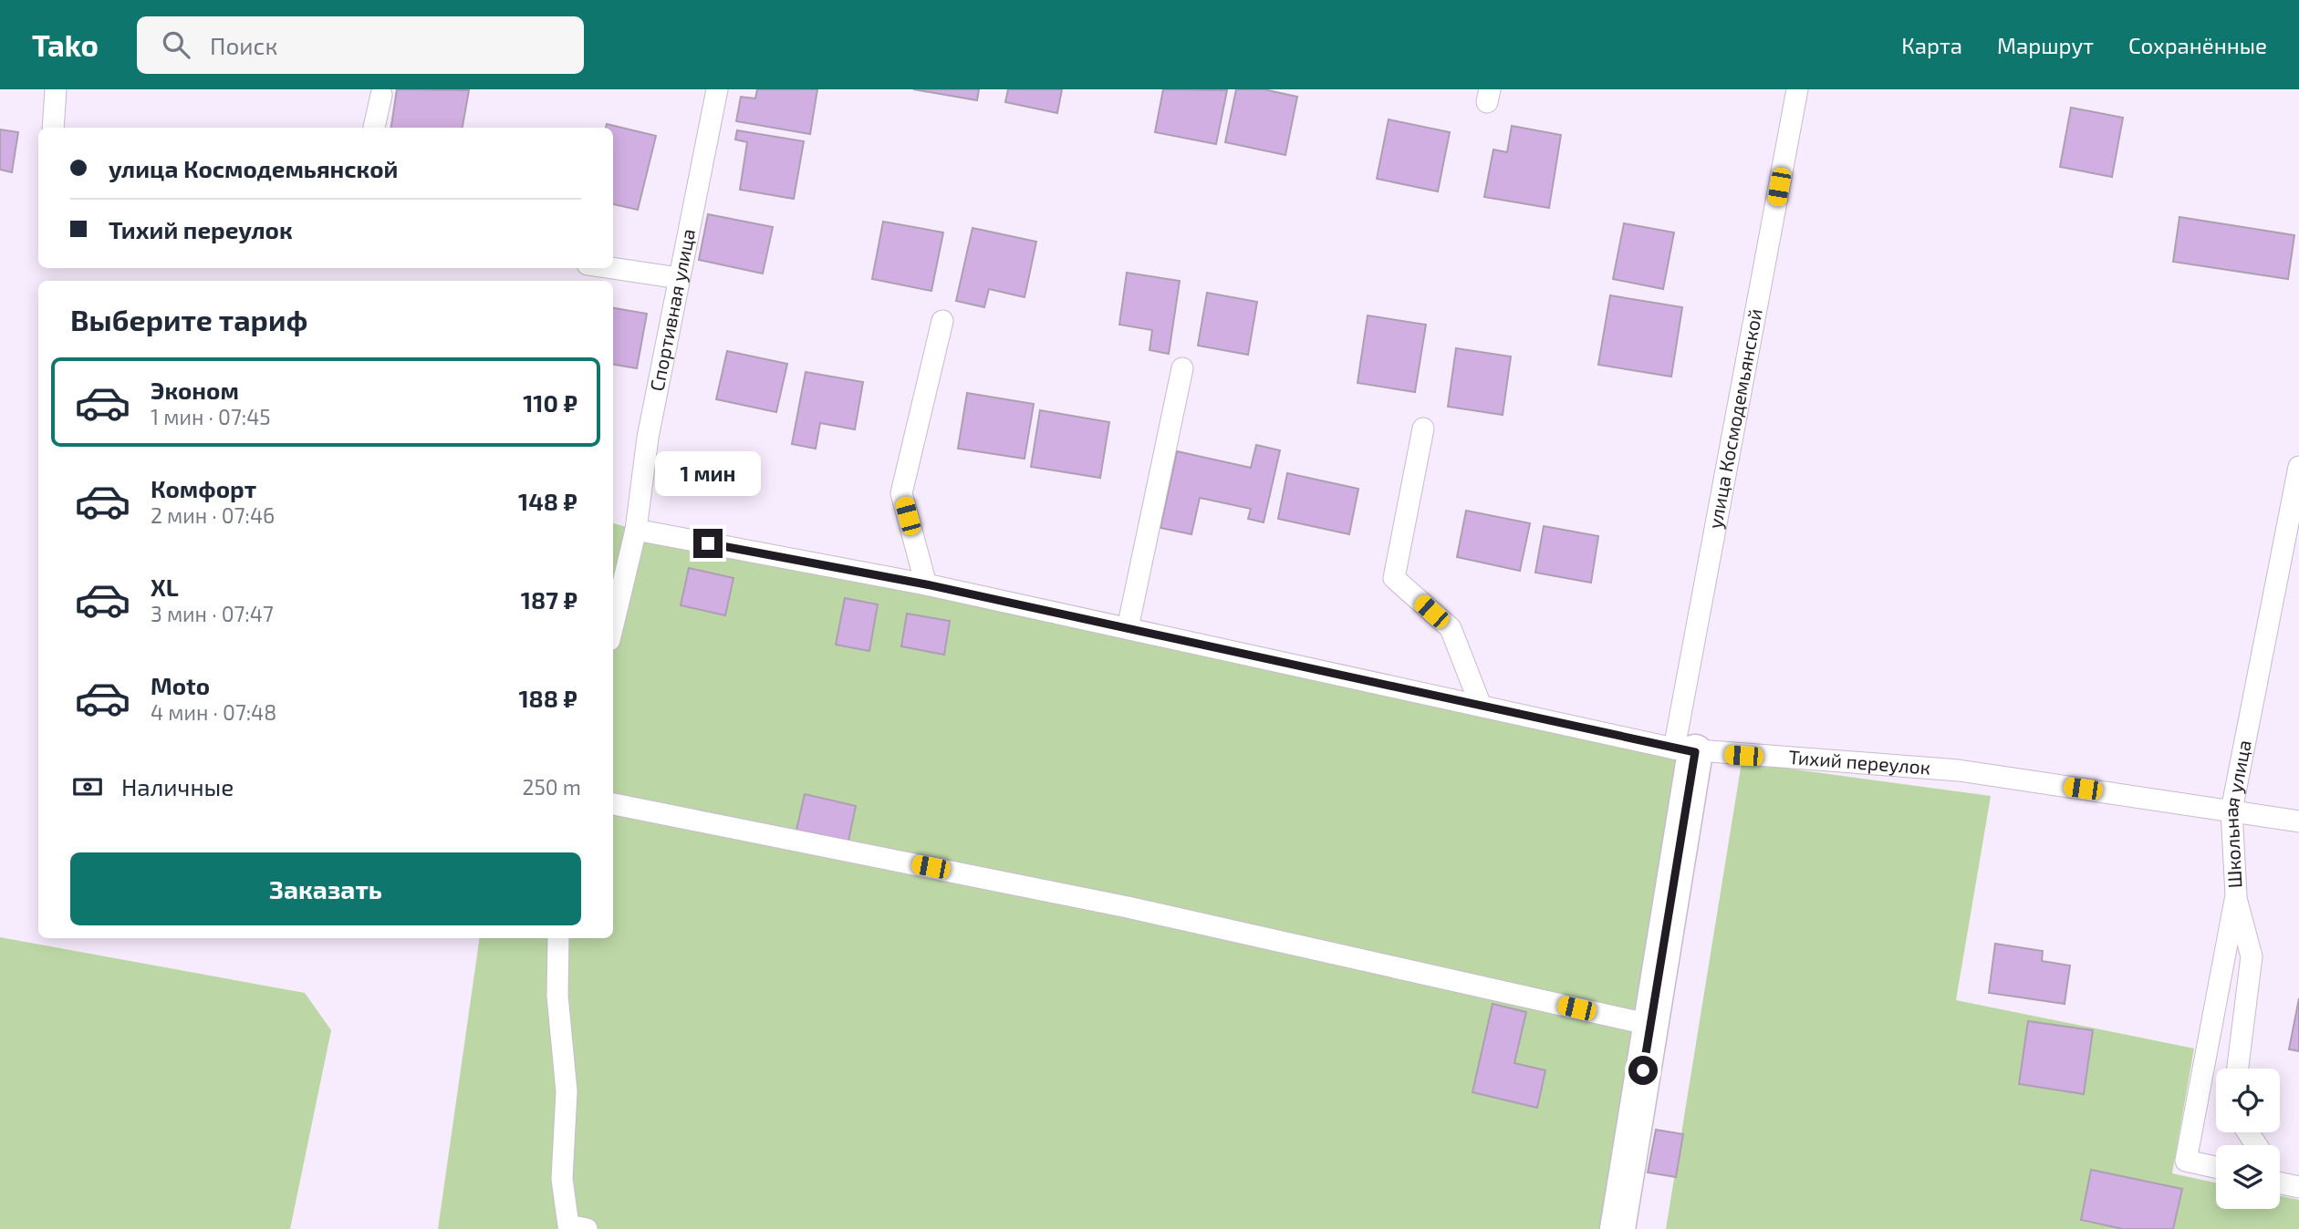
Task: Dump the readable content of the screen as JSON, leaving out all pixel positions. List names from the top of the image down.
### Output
{
  "streets": {
    "street": ["улица Космодемьянской"],
    "lane": ["Спортивная улица", "Тихий переулок", "Школьная улица"]
  },
  "crossings": [
    ["Спортивная улица", "Тихий переулок"],
    ["улица Космодемьянской", "Тихий переулок"],
    ["Тихий переулок", "Школьная улица"]
  ],
  "page": {
    "header": "Tako",
    "search": "Поиск",
    "nav": ["Карта", "Маршрут", "Сохранённые"],
    "banner": ["улица Космодемьянской", "Тихий переулок"],
    "heading": "Выберите тариф",
    "list": [
      {
        "name": "Эконом",
        "note": "1 мин · 07:45",
        "value": "110 ₽"
      },
      {
        "name": "Комфорт",
        "note": "2 мин · 07:46",
        "value": "148 ₽"
      },
      {
        "name": "XL",
        "note": "3 мин · 07:47",
        "value": "187 ₽"
      },
      {
        "name": "Moto",
        "note": "4 мин · 07:48",
        "value": "188 ₽"
      }
    ],
    "bubble": "1 мин",
    "pay": ["Наличные", "250 m"],
    "buttons": "Заказать"
  }
}
